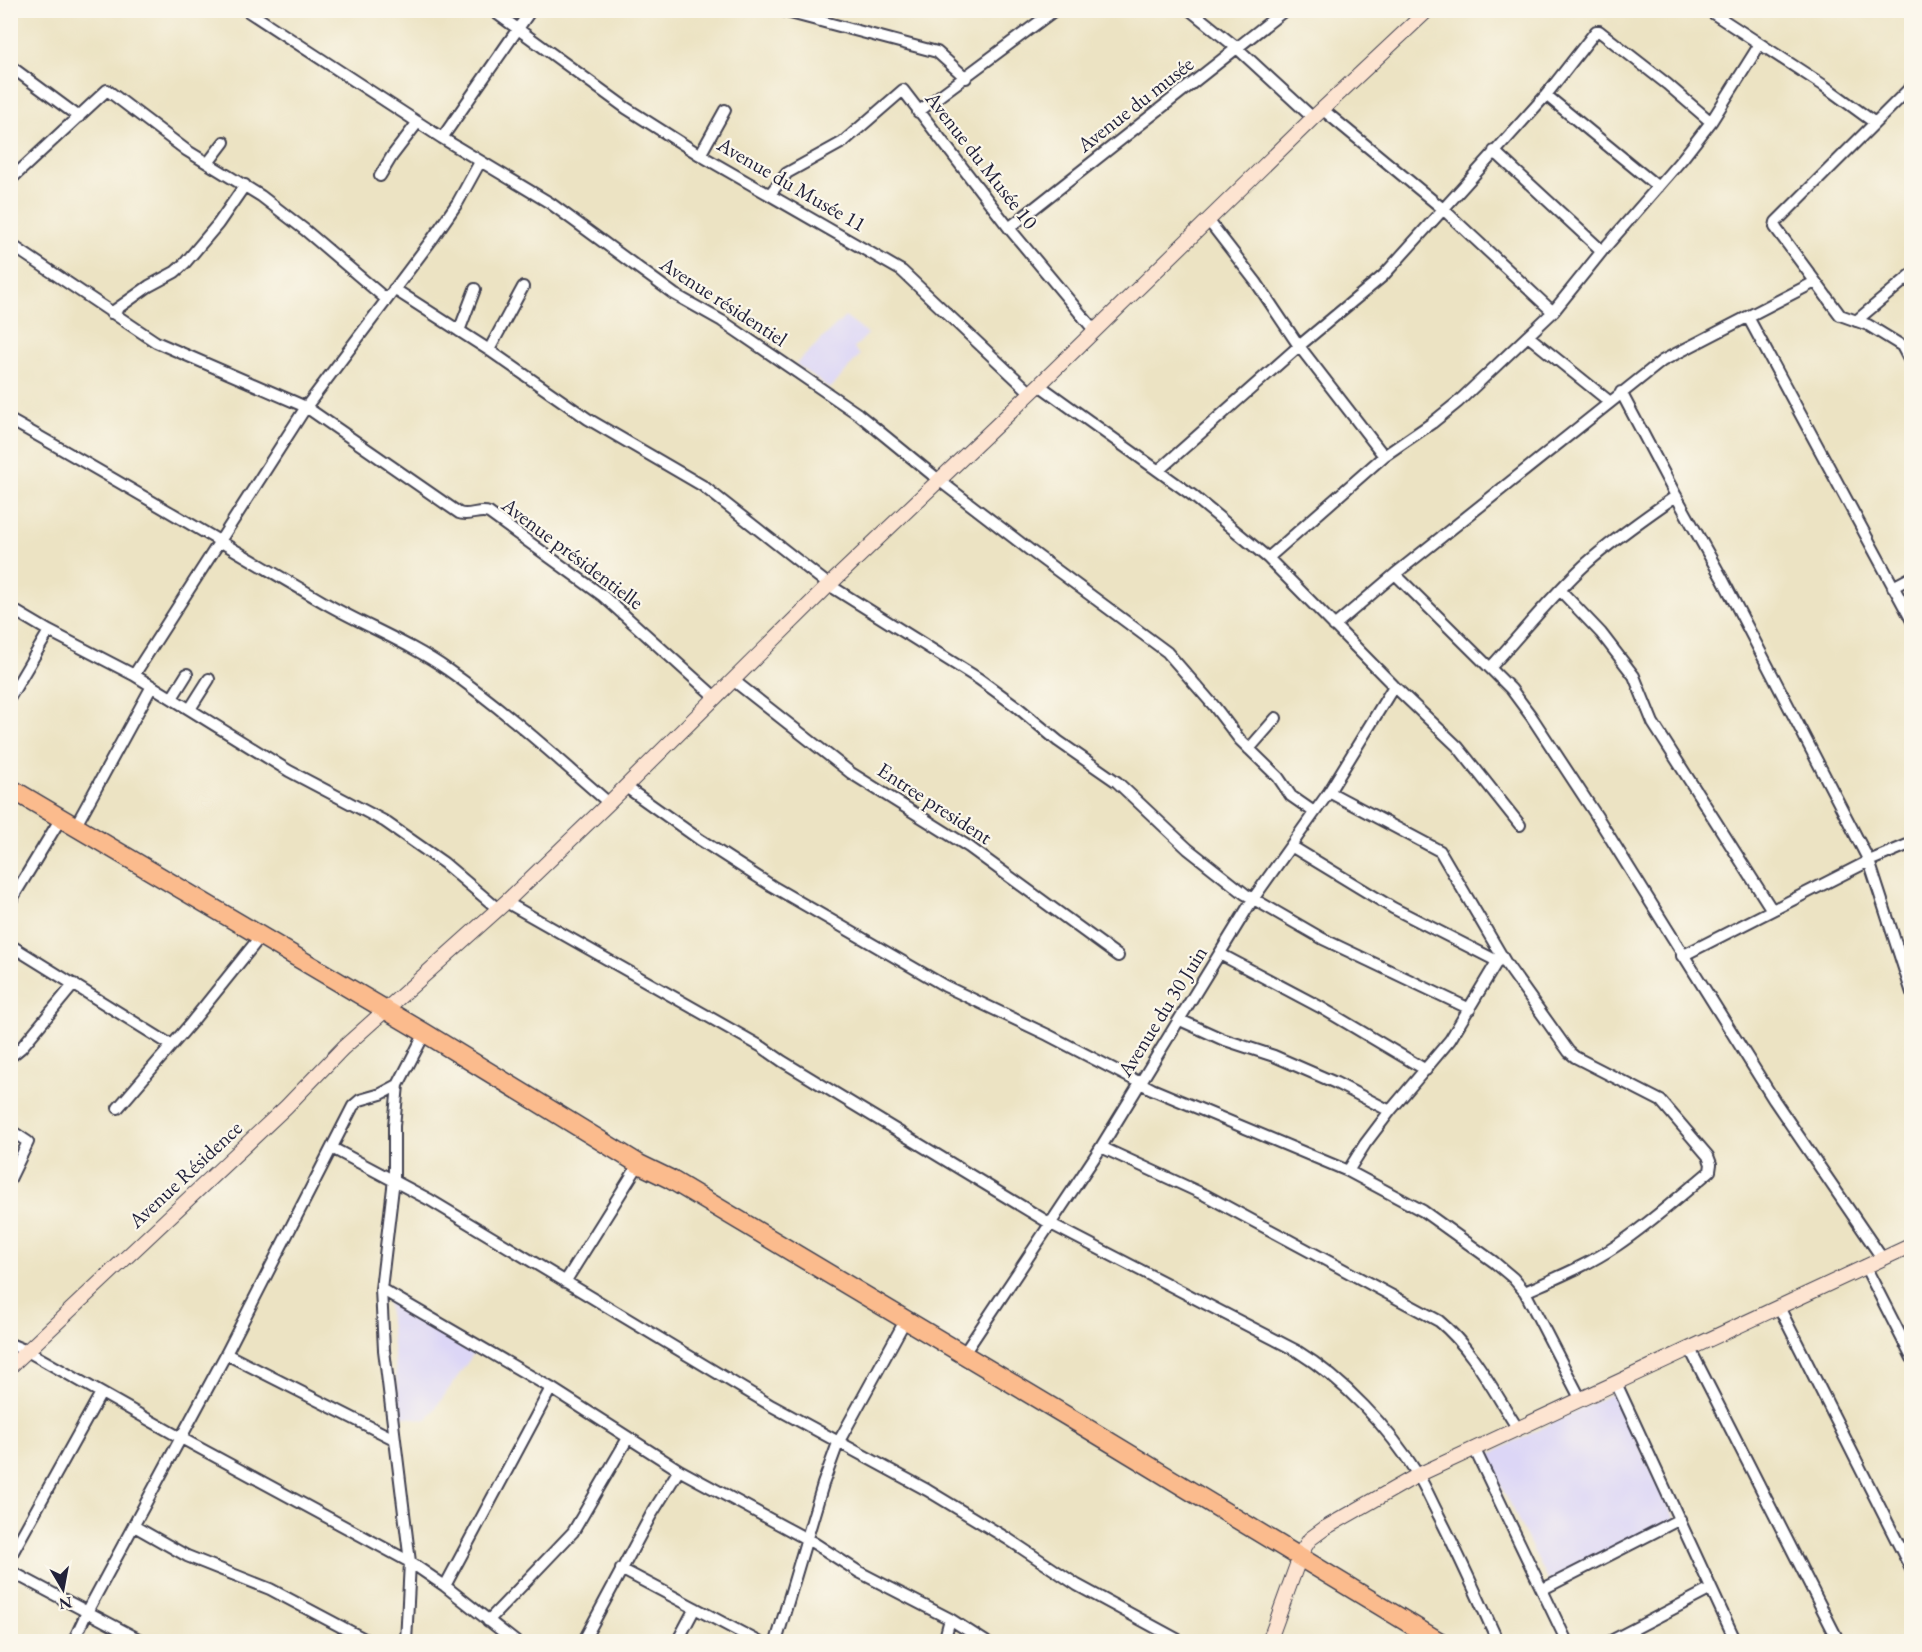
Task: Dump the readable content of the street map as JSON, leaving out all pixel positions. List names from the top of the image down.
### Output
{
  "streets": {
    "street": [
      "Avenue du musée",
      "Avenue du Musée 10",
      "Avenue du Musée 11",
      "Avenue résidentiel",
      "Avenue présidentielle",
      "Entree president",
      "Avenue du 30 Juin",
      "Avenue Résidence"
    ]
  },
  "crossings": [
    ["Avenue du musée", "Avenue du Musée 10"],
    ["Avenue du Musée 10", "Avenue du Musée 11"],
    ["Avenue du Musée 10", "Avenue Résidence"],
    ["Avenue du Musée 11", "Avenue du 30 Juin"],
    ["Avenue du Musée 11", "Avenue Résidence"],
    ["Avenue résidentiel", "Avenue du 30 Juin"],
    ["Avenue résidentiel", "Avenue Résidence"],
    ["Avenue présidentielle", "Avenue Résidence"],
    ["Entree president", "Avenue Résidence"]
  ],
  "north": "bottom"
}
